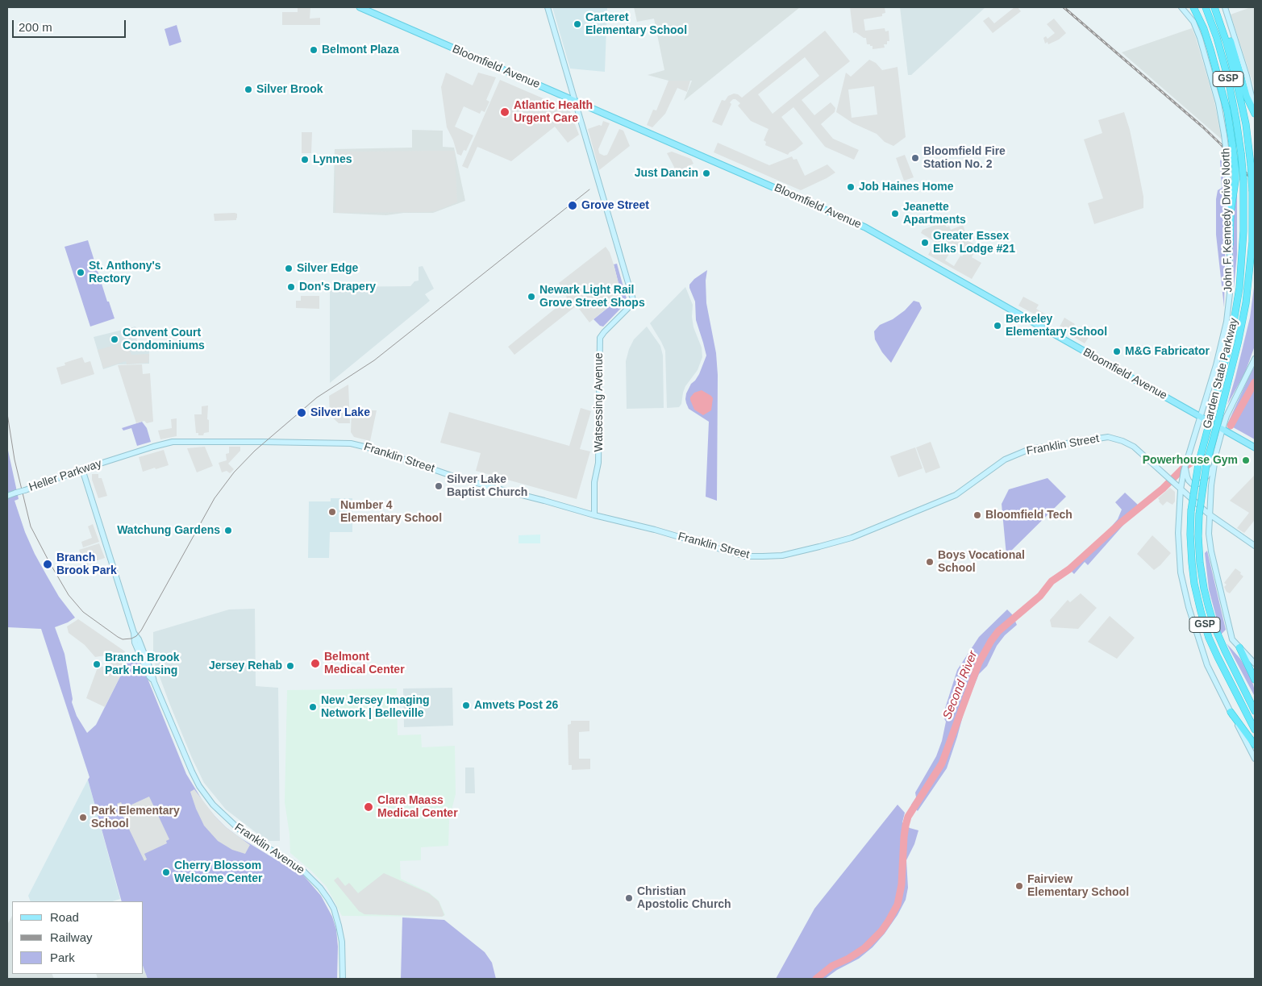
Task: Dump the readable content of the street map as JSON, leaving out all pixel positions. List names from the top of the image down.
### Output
{
  "streets": {
    "highway": ["GSP", "Garden State Parkway"],
    "main road": [
      "Bloomfield Avenue",
      "John F. Kennedy Drive North",
      "Watsessing Avenue",
      "Franklin Street",
      "Heller Parkway",
      "Franklin Avenue"
    ]
  },
  "crossings": [
    ["Bloomfield Avenue", "John F. Kennedy Drive North"],
    ["Bloomfield Avenue", "Watsessing Avenue"],
    ["John F. Kennedy Drive North", "Franklin Street"],
    ["Watsessing Avenue", "Franklin Street"],
    ["Franklin Street", "Heller Parkway"],
    ["Heller Parkway", "Franklin Avenue"]
  ],
  "water": ["Second River"],
  "places": [
    "Carteret Elementary School",
    "Belmont Plaza",
    "Silver Brook",
    "Atlantic Health Urgent Care",
    "Bloomfield Fire Station No. 2",
    "Lynnes",
    "Just Dancin",
    "Job Haines Home",
    "Grove Street",
    "Jeanette Apartments",
    "Greater Essex Elks Lodge #21",
    "Silver Edge",
    "St. Anthony's Rectory",
    "Don's Drapery",
    "Newark Light Rail Grove Street Shops",
    "Berkeley Elementary School",
    "Convent Court Condominiums",
    "M&G Fabricator",
    "Silver Lake",
    "Powerhouse Gym",
    "Silver Lake Baptist Church",
    "Number 4 Elementary School",
    "Bloomfield Tech",
    "Watchung Gardens",
    "Boys Vocational School",
    "Branch Brook Park",
    "Belmont Medical Center",
    "Branch Brook Park Housing",
    "Jersey Rehab",
    "Amvets Post 26",
    "New Jersey Imaging Network | Belleville",
    "Clara Maass Medical Center",
    "Park Elementary School",
    "Cherry Blossom Welcome Center",
    "Fairview Elementary School",
    "Christian Apostolic Church"
  ],
  "legend": ["Road", "Railway", "Park"],
  "scale_bar": "200 m"
}
